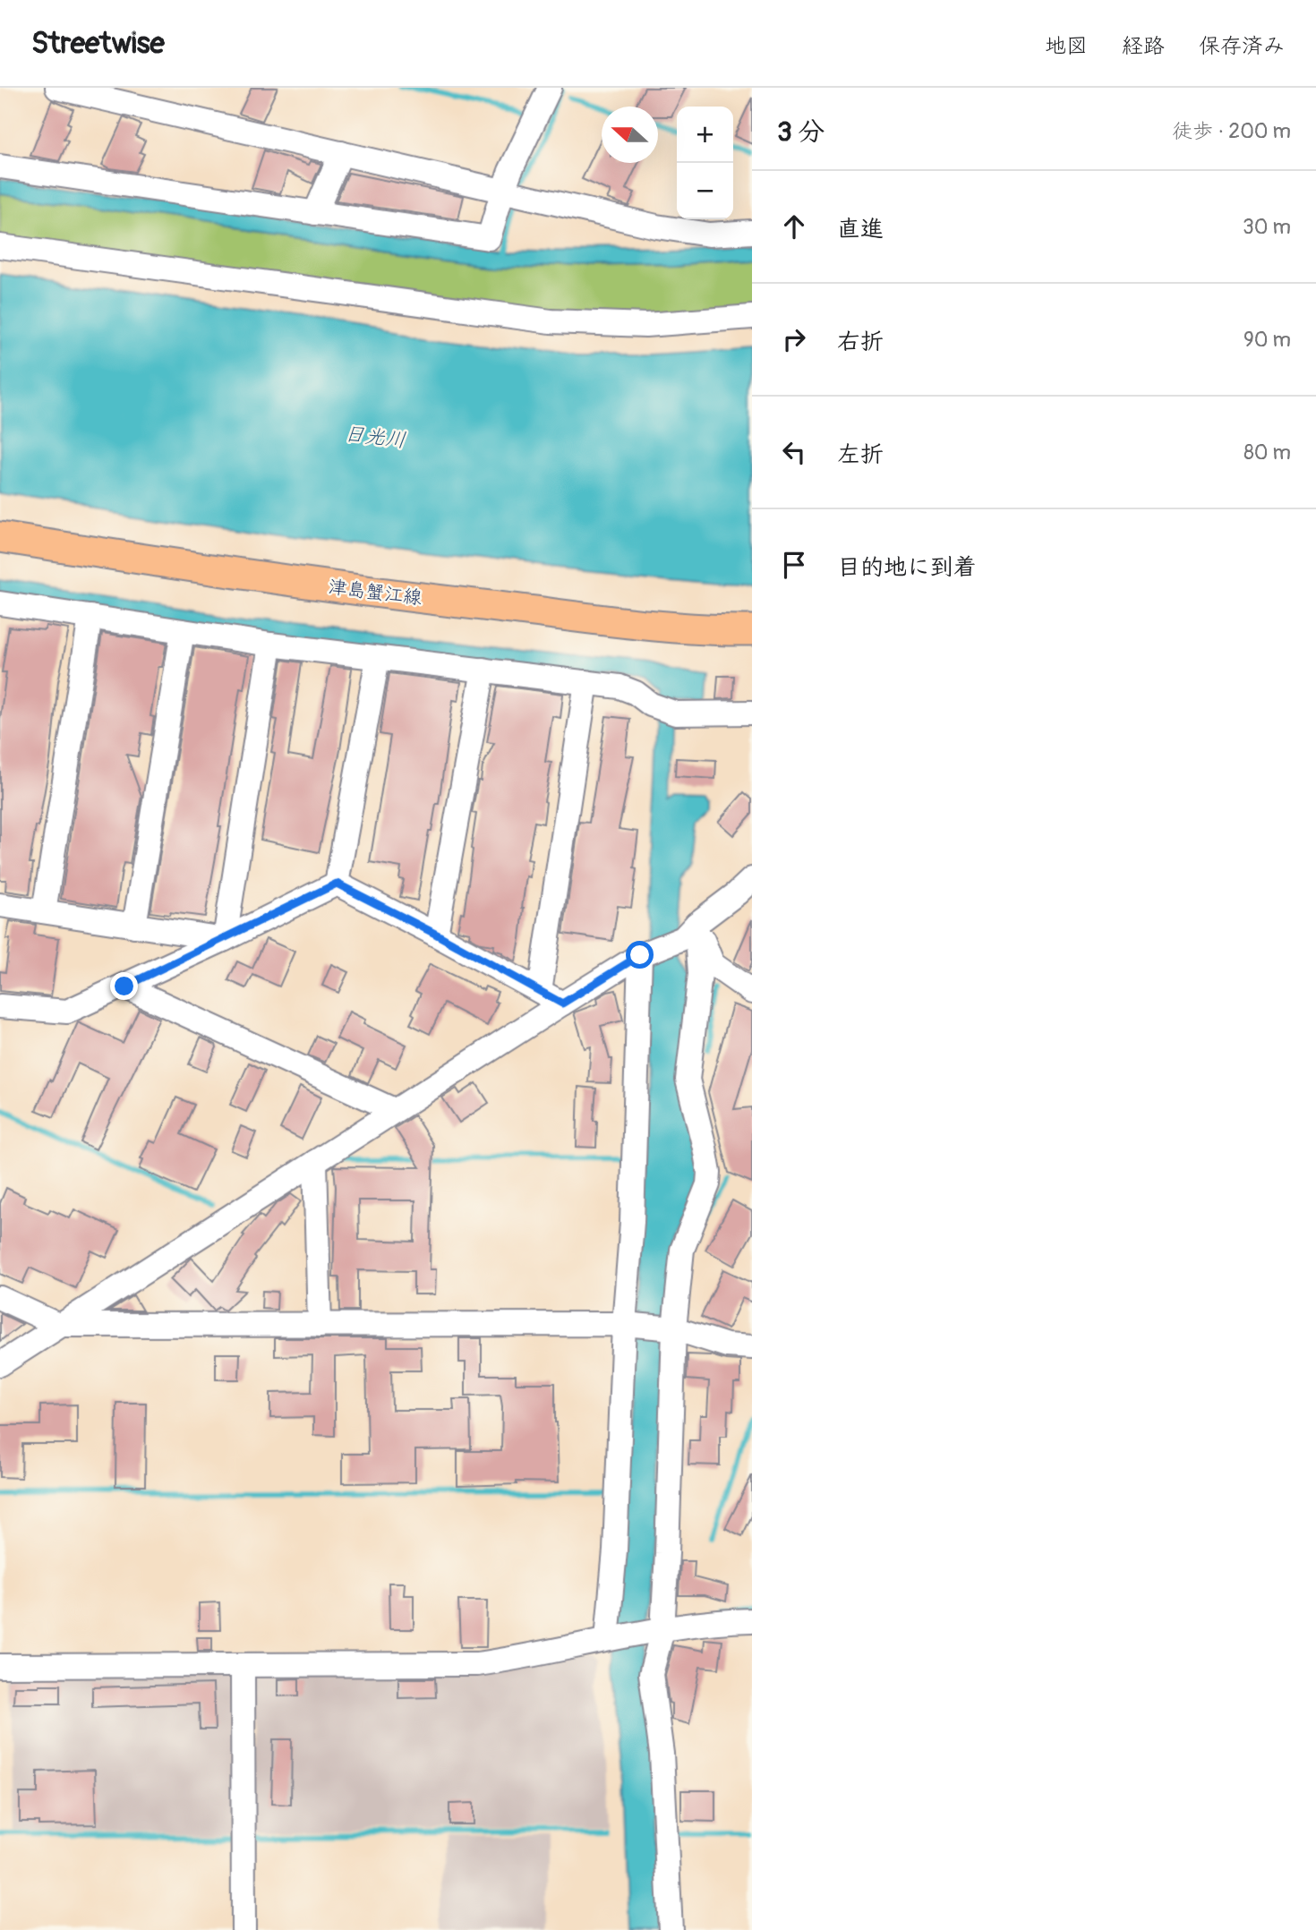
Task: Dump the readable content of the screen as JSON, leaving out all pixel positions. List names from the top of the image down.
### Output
{
  "streets": {
    "main road": ["津島蟹江線"]
  },
  "water": ["日光川"],
  "north": "left",
  "page": {
    "header": "Streetwise",
    "nav": ["地図", "経路", "保存済み"],
    "heading": ["3 分", "徒歩 · 200 m"],
    "map_buttons": ["+", "−"],
    "list": [
      ["直進", "30 m"],
      ["右折", "90 m"],
      ["左折", "80 m"],
      "目的地に到着"
    ]
  }
}
